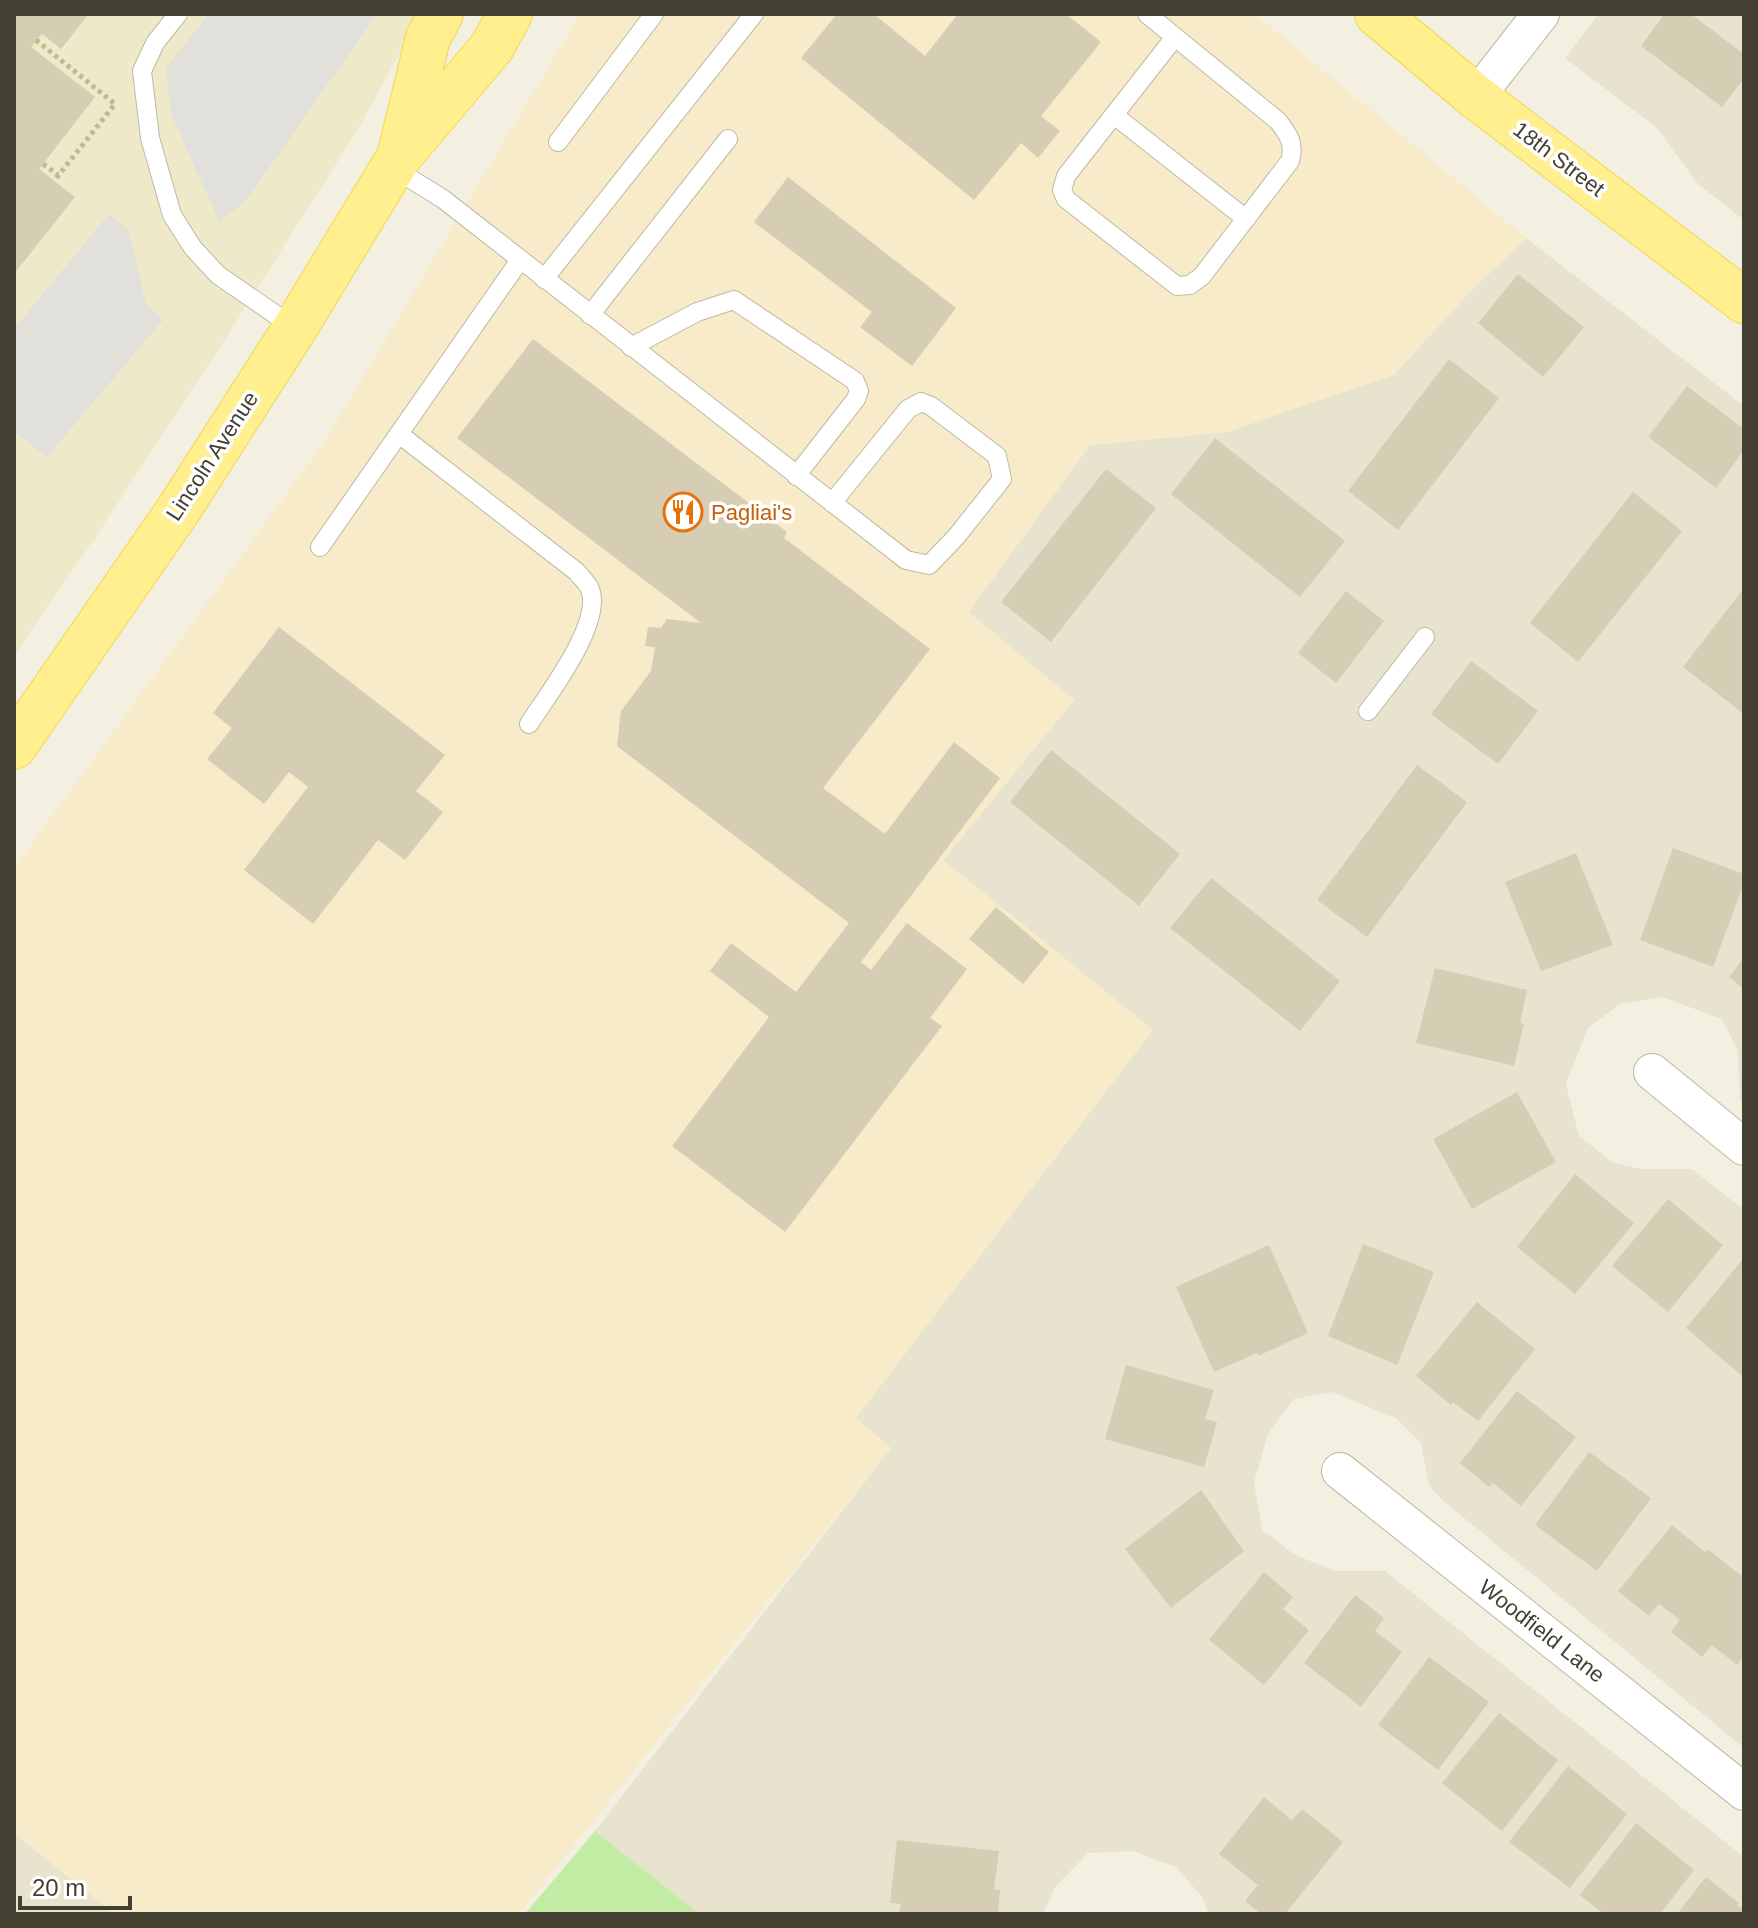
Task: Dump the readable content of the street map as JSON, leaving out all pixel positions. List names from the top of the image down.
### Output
{
  "streets": {
    "main road": ["18th Street", "Lincoln Avenue"],
    "street": ["Woodfield Lane"]
  },
  "places": {
    "restaurant": ["Pagliai's"]
  },
  "scale_bar": "20 m"
}
